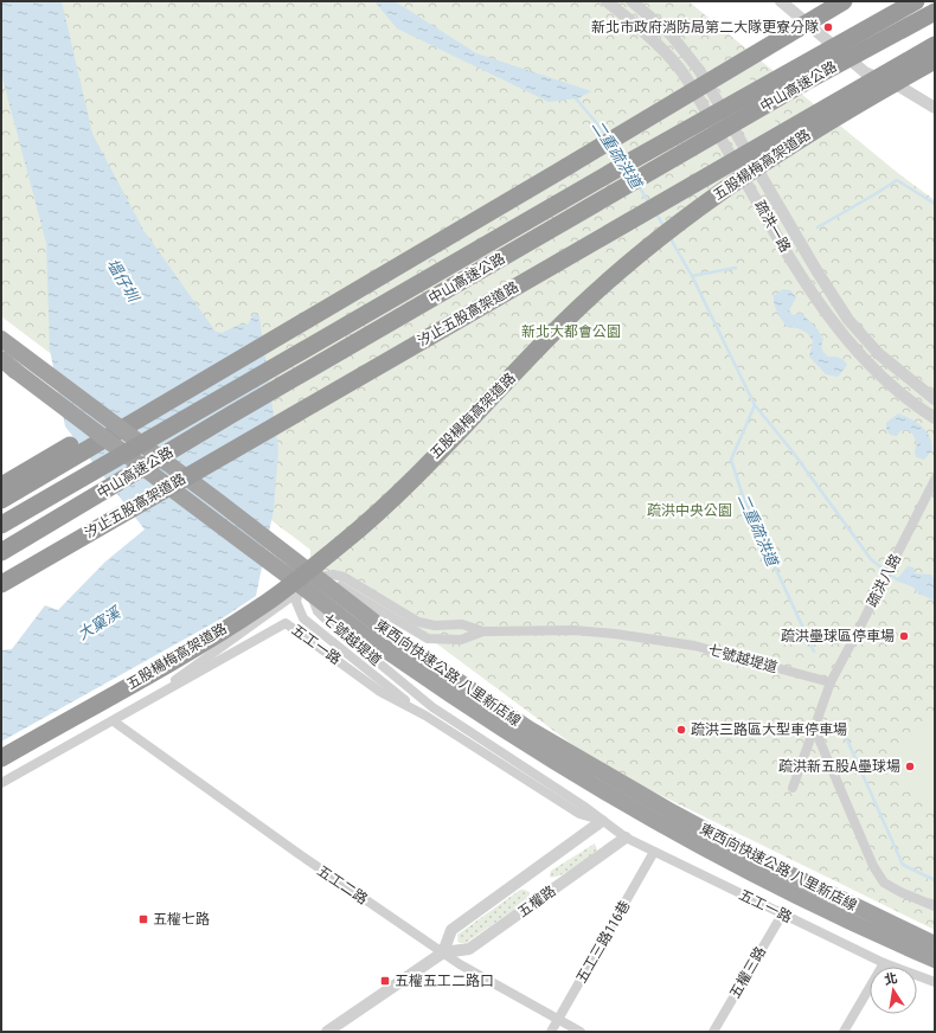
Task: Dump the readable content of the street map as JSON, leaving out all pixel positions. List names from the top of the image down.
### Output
{
  "streets": {
    "highway": [
      "中山高速公路",
      "五股楊梅高架道路",
      "汐止五股高架道路",
      "東西向快速公路 八里新店線"
    ],
    "street": [
      "疏洪一路",
      "疏洪八路",
      "七號越堤道",
      "五工一路",
      "五工二路",
      "五權路",
      "五工三路116巷",
      "五權三路"
    ]
  },
  "crossings": [
    ["疏洪八路", "七號越堤道"],
    ["七號越堤道", "五工一路"],
    ["五工一路", "五工二路"],
    ["五工一路", "五權路"],
    ["五工一路", "五工三路116巷"],
    ["五工一路", "五權三路"],
    ["五工二路", "五權路"],
    ["五工二路", "五工三路116巷"]
  ],
  "water": ["二重疏洪道", "塭仔圳", "大窠溪"],
  "parks": ["新北大都會公園", "疏洪中央公園"],
  "places": {
    "other": [
      "新北市政府消防局第二大隊更寮分隊",
      "疏洪壘球區停車場",
      "疏洪三路區大型車停車場",
      "疏洪新五股A壘球場"
    ],
    "transit": ["五權七路", "五權五工二路口"]
  },
  "north": "top"
}
